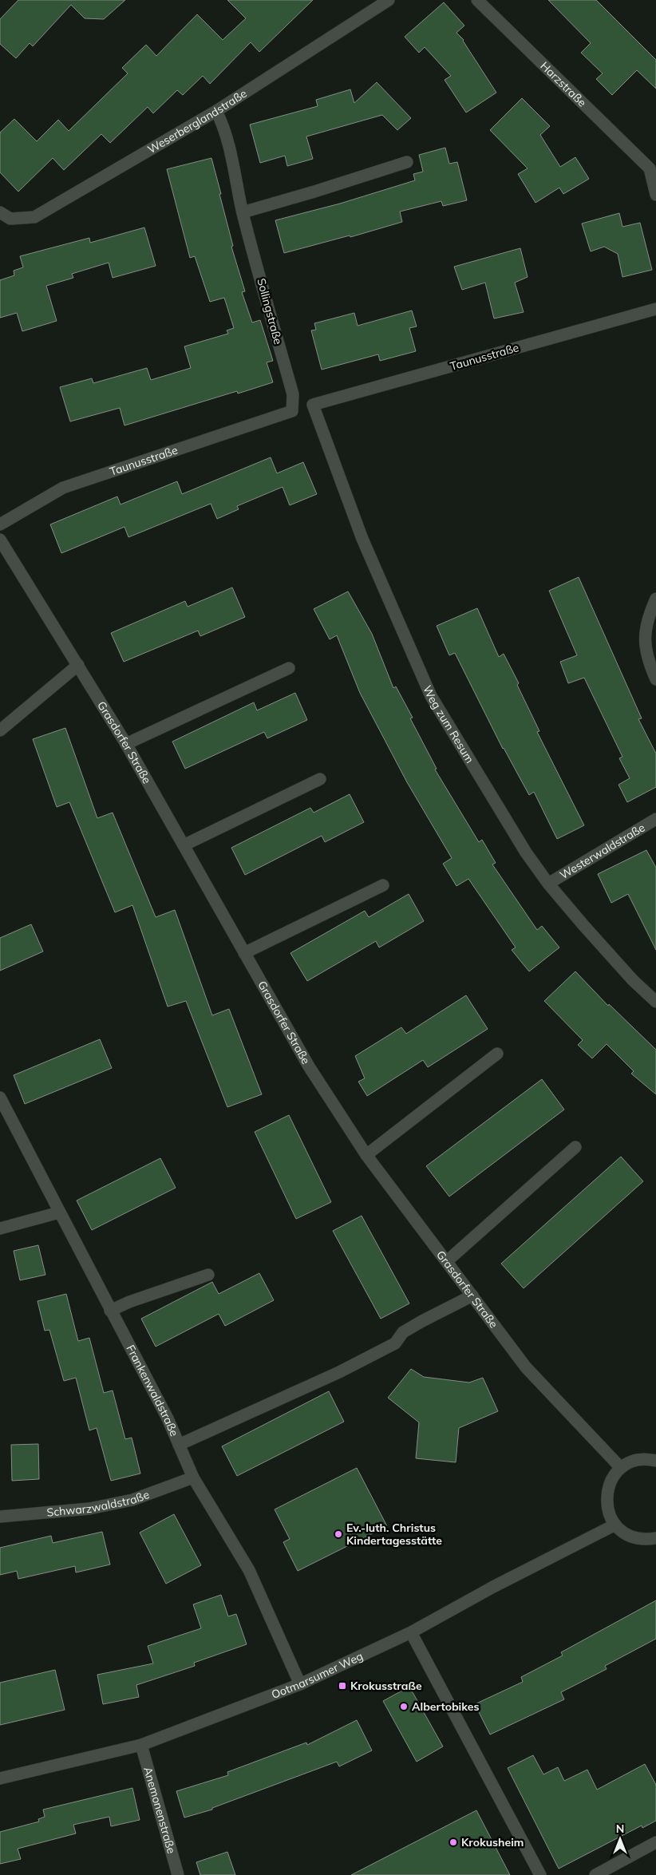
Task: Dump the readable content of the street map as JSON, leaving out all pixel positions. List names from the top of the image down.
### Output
{
  "streets": {
    "street": [
      "Harzstraße",
      "Weserberglandstraße",
      "Sollingstraße",
      "Taunusstraße",
      "Weg zum Resum",
      "Grasdorfer Straße",
      "Westerwaldstraße",
      "Frankenwaldstraße",
      "Schwarzwaldstraße",
      "Ootmarsumer Weg",
      "Anemonenstraße"
    ]
  },
  "crossings": [
    ["Weserberglandstraße", "Sollingstraße"],
    ["Sollingstraße", "Taunusstraße"],
    ["Taunusstraße", "Weg zum Resum"],
    ["Weg zum Resum", "Westerwaldstraße"],
    ["Frankenwaldstraße", "Schwarzwaldstraße"],
    ["Frankenwaldstraße", "Ootmarsumer Weg"],
    ["Ootmarsumer Weg", "Anemonenstraße"]
  ],
  "places": {
    "other": ["Ev.-luth. Christus Kindertagesstätte", "Albertobikes", "Krokusheim"],
    "transit": ["Krokusstraße"]
  },
  "north": "top"
}
